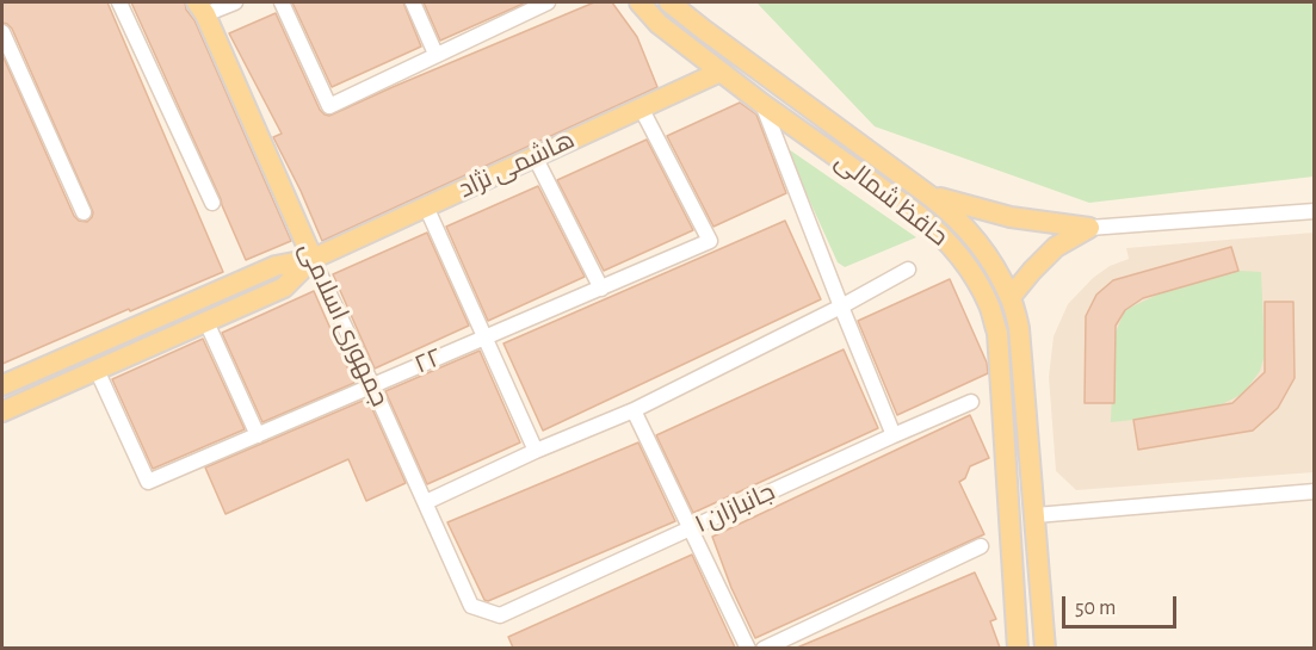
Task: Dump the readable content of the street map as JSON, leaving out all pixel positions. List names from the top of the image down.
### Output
{
  "streets": {
    "main road": ["هاشمی نژاد", "حافظ شمالی", "جمهوری اسلامی"],
    "street": ["۲۲", "جانبازان ۱"]
  },
  "crossings": [
    ["هاشمی نژاد", "حافظ شمالی"],
    ["هاشمی نژاد", "جمهوری اسلامی"],
    ["هاشمی نژاد", "۲۲"],
    ["جمهوری اسلامی", "۲۲"],
    ["جمهوری اسلامی", "جانبازان ۱"]
  ],
  "scale_bar": "50 m"
}
